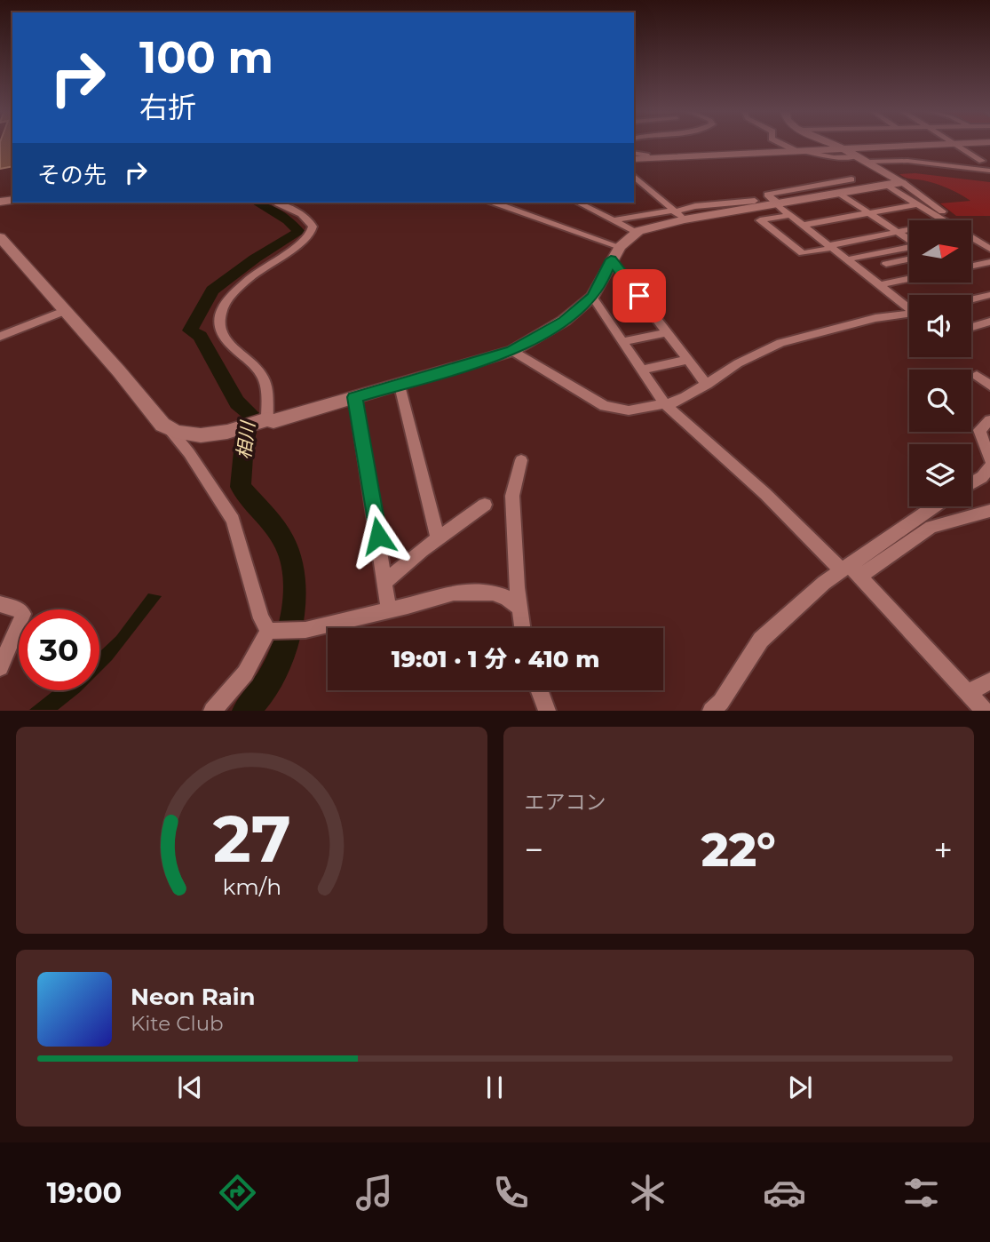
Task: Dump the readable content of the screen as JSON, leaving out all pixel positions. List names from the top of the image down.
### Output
{
  "water": ["相川"],
  "north": "right",
  "page": {
    "turn": ["100 m", "右折"],
    "then": "その先",
    "limit": "30",
    "trip": "19:01 · 1 分 · 410 m",
    "tile": "エアコン",
    "heat": ["−", "22°", "+"],
    "song": ["Neon Rain", "Kite Club"],
    "tabs": "19:00",
    "gauge": ["27", "km/h"]
  }
}
